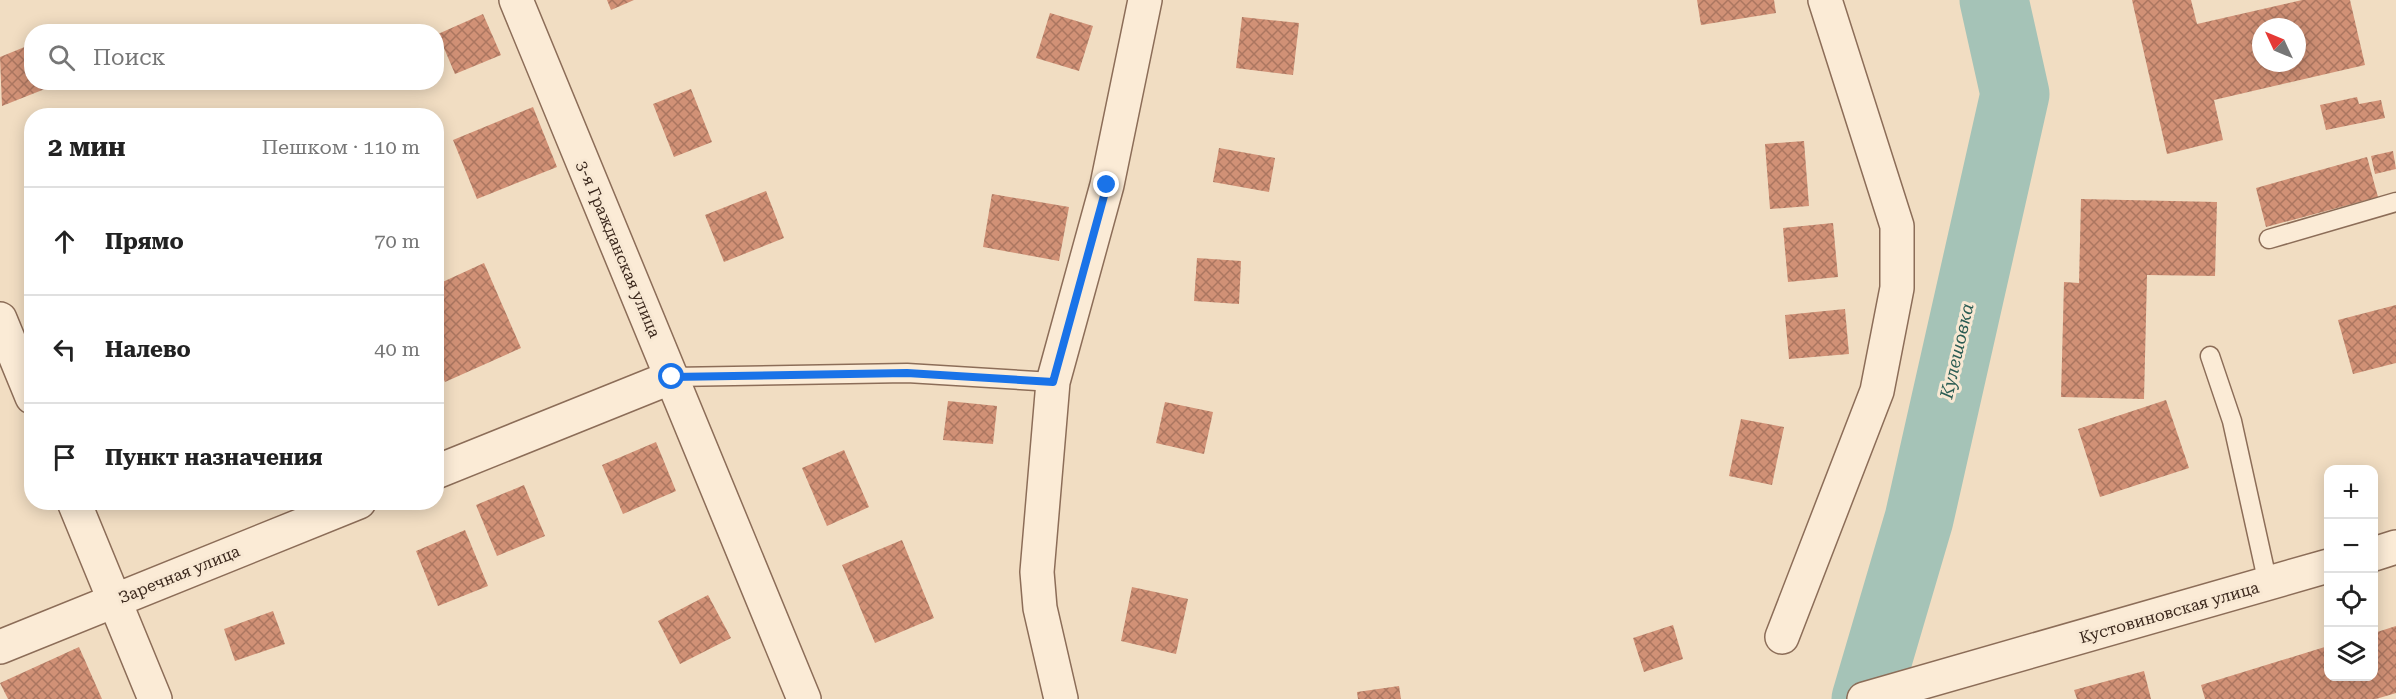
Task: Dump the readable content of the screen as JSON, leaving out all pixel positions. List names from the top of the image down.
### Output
{
  "streets": {
    "street": ["3-я Гражданская улица", "Заречная улица", "Кустовиновская улица"]
  },
  "water": ["Кулешовка"],
  "north": "top left",
  "page": {
    "search": "Поиск",
    "heading": ["2 мин", "Пешком · 110 m"],
    "list": [
      ["Прямо", "70 m"],
      ["Налево", "40 m"],
      "Пункт назначения"
    ],
    "map_buttons": ["+", "−"]
  }
}
